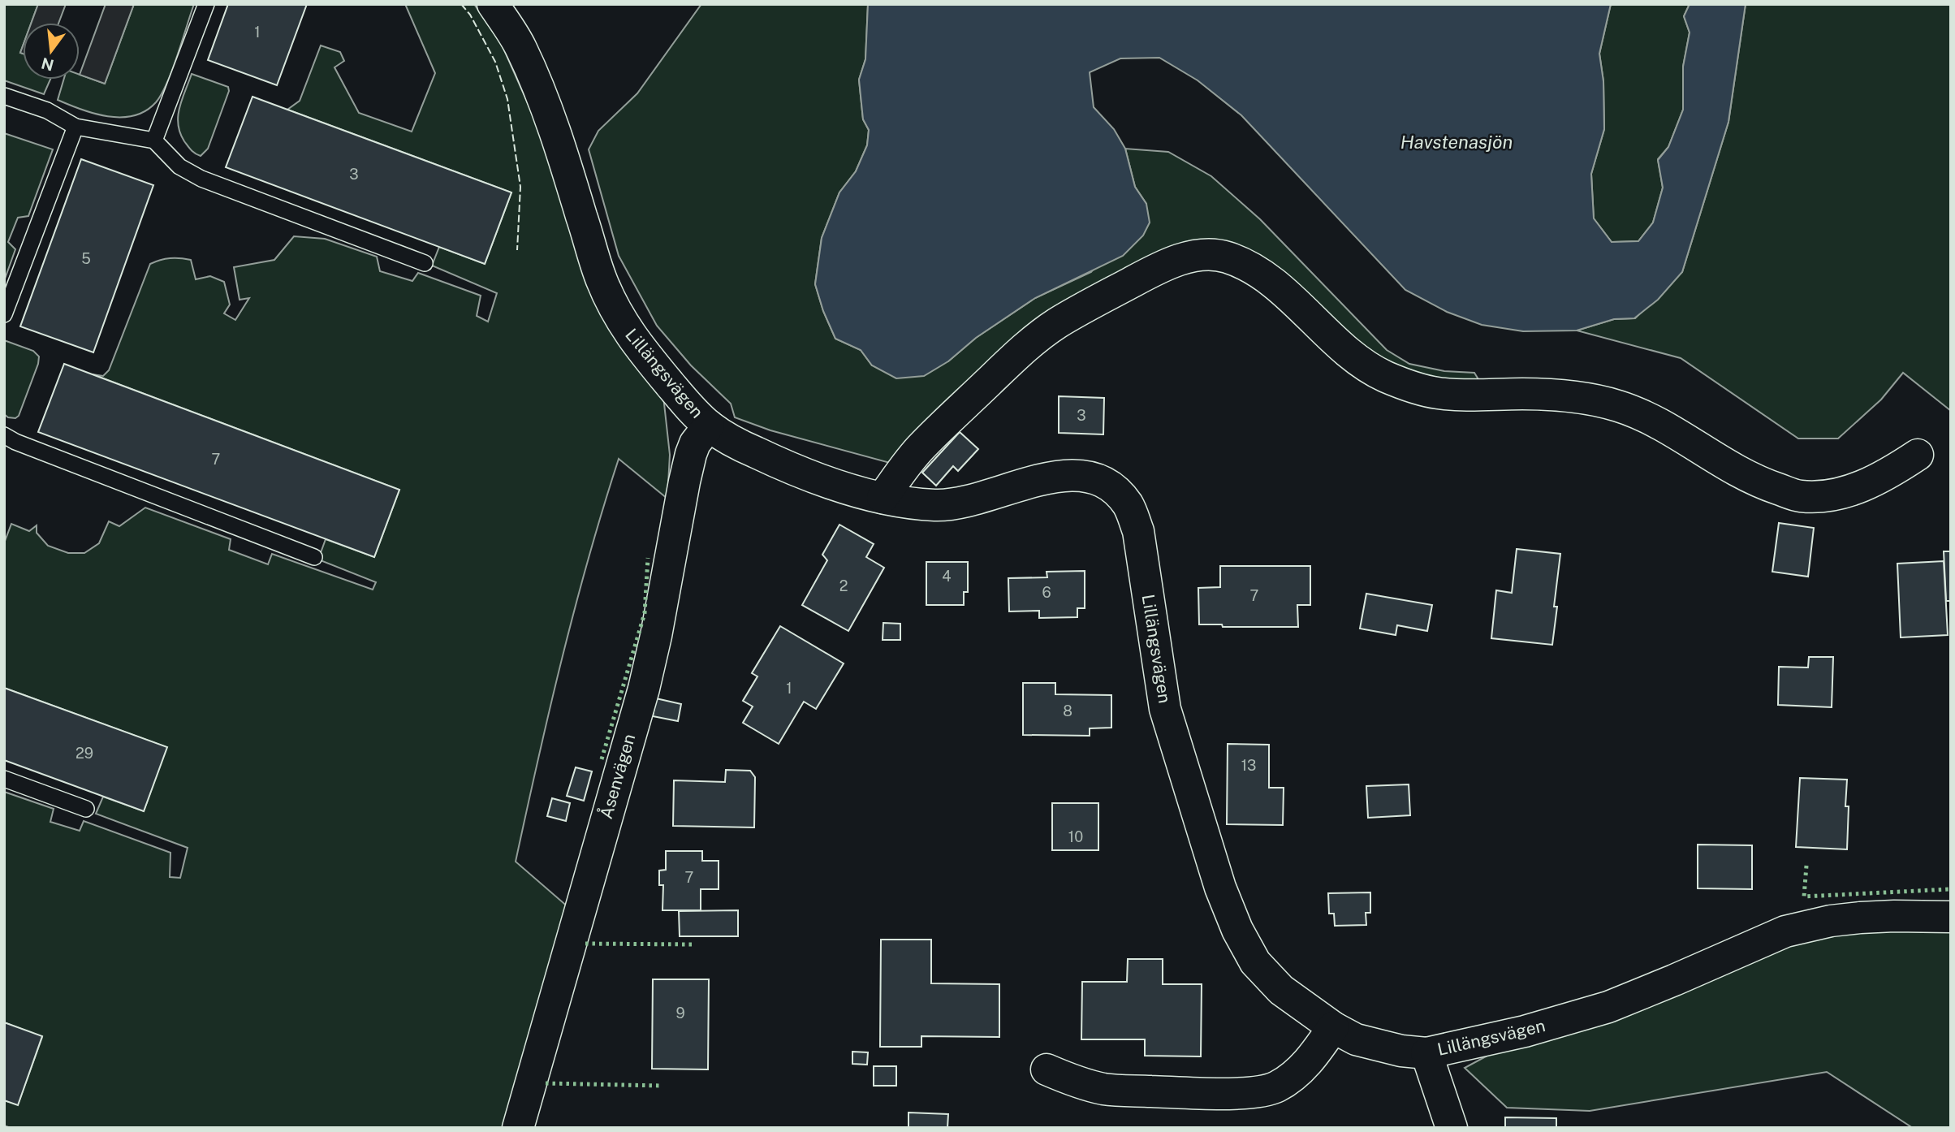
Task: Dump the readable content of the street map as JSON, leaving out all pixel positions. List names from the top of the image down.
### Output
{
  "streets": {
    "street": ["Lillängsvägen", "Åsenvägen"]
  },
  "crossings": [
    ["Lillängsvägen", "Åsenvägen"]
  ],
  "water": ["Havstenasjön"],
  "house_numbers": [
    "1",
    "3",
    "5",
    "3",
    "7",
    "4",
    "2",
    "6",
    "7",
    "1",
    "8",
    "29",
    "13",
    "10",
    "7",
    "9"
  ],
  "north": "bottom"
}
